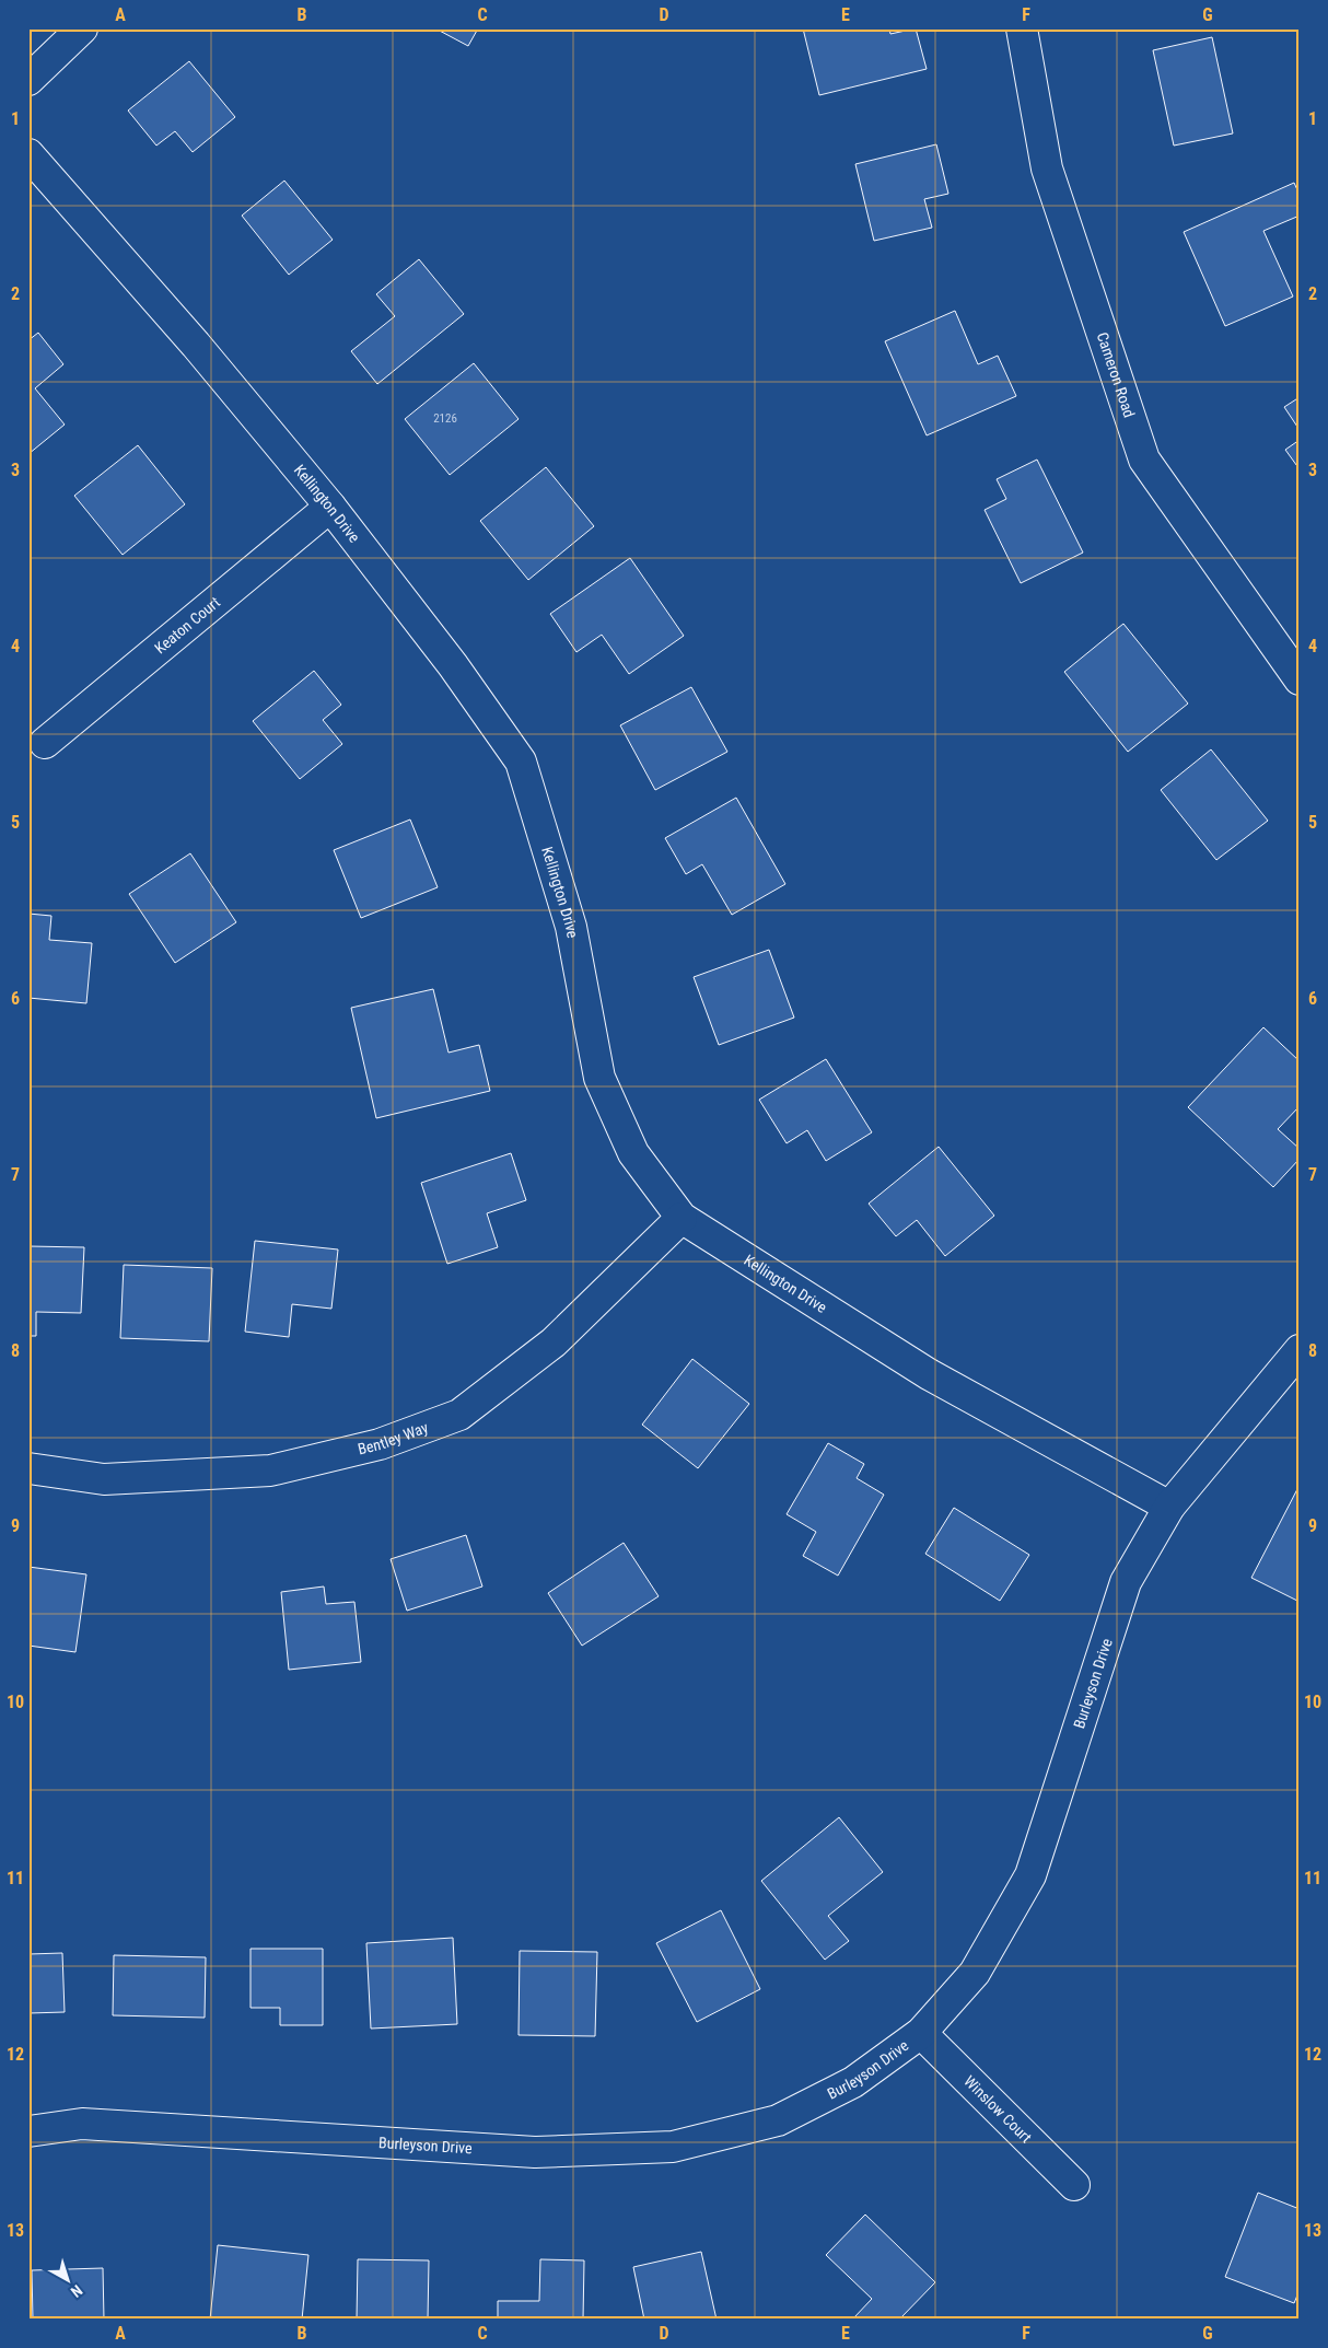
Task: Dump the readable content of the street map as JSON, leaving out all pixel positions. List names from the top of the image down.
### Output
{
  "streets": {
    "street": [
      "Cameron Road",
      "Kellington Drive",
      "Keaton Court",
      "Bentley Way",
      "Burleyson Drive",
      "Winslow Court"
    ]
  },
  "crossings": [
    ["Kellington Drive", "Keaton Court"],
    ["Kellington Drive", "Bentley Way"],
    ["Kellington Drive", "Burleyson Drive"],
    ["Burleyson Drive", "Winslow Court"]
  ],
  "house_numbers": ["2126"],
  "north": "bottom right",
  "grid": {
    "columns": [
      "A",
      "B",
      "C",
      "D",
      "E",
      "F",
      "G"
    ],
    "rows": [
      "1",
      "2",
      "3",
      "4",
      "5",
      "6",
      "7",
      "8",
      "9",
      "10",
      "11",
      "12",
      "13"
    ]
  }
}
